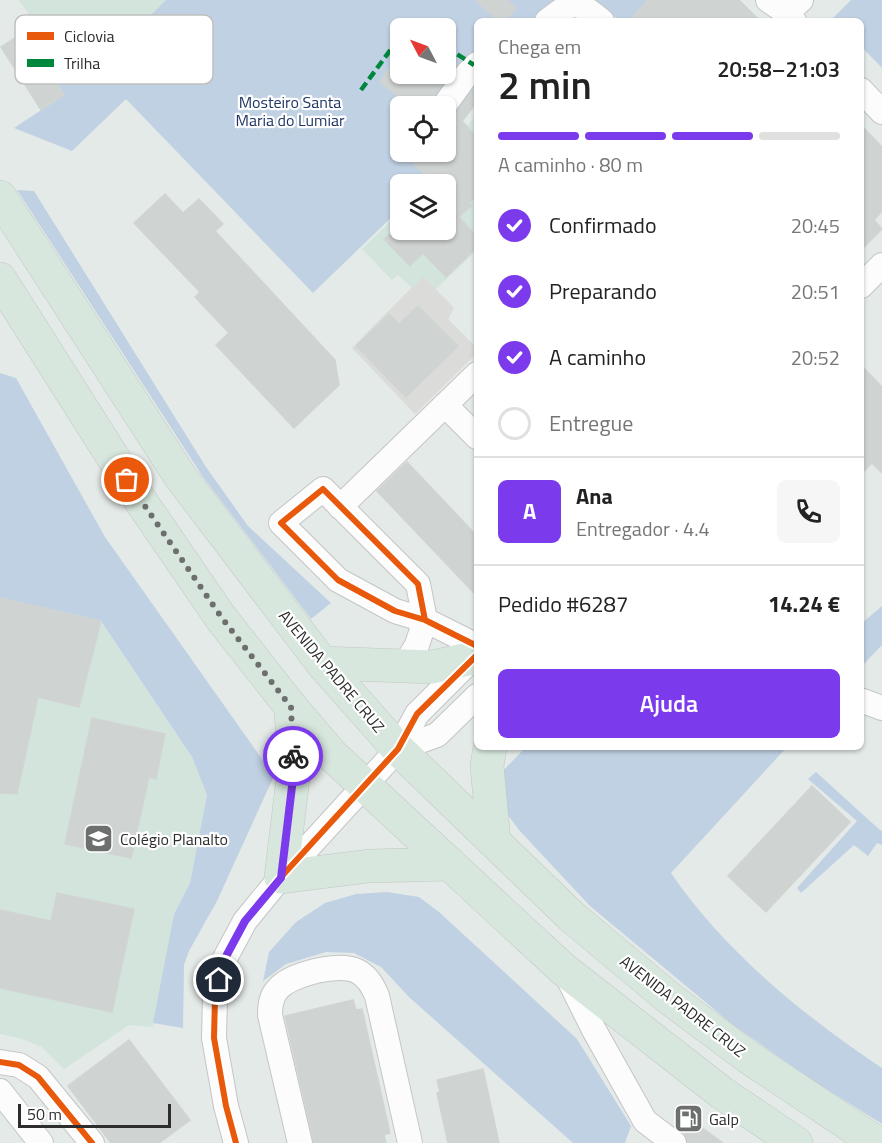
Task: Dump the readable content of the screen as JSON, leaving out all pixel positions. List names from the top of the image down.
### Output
{
  "streets": {
    "highway": ["AVENIDA PADRE CRUZ"]
  },
  "parks": ["Mosteiro Santa Maria do Lumiar"],
  "places": {
    "school or university": ["Colégio Planalto"],
    "fuel station": ["Galp"]
  },
  "legend": ["Ciclovia", "Trilha"],
  "scale_bar": "50 m",
  "north": "top left",
  "page": {
    "heading": ["2 min", "Chega em", "20:58–21:03"],
    "panel": [
      "Ana",
      "Entregador · 4.4",
      "Pedido #6287",
      "14.24 €"
    ],
    "bar": "A caminho · 80 m",
    "list": [
      ["Confirmado", "20:45"],
      ["Preparando", "20:51"],
      ["A caminho", "20:52"],
      "Entregue"
    ],
    "round": "A",
    "buttons": "Ajuda",
    "scale": "50 m"
  }
}
